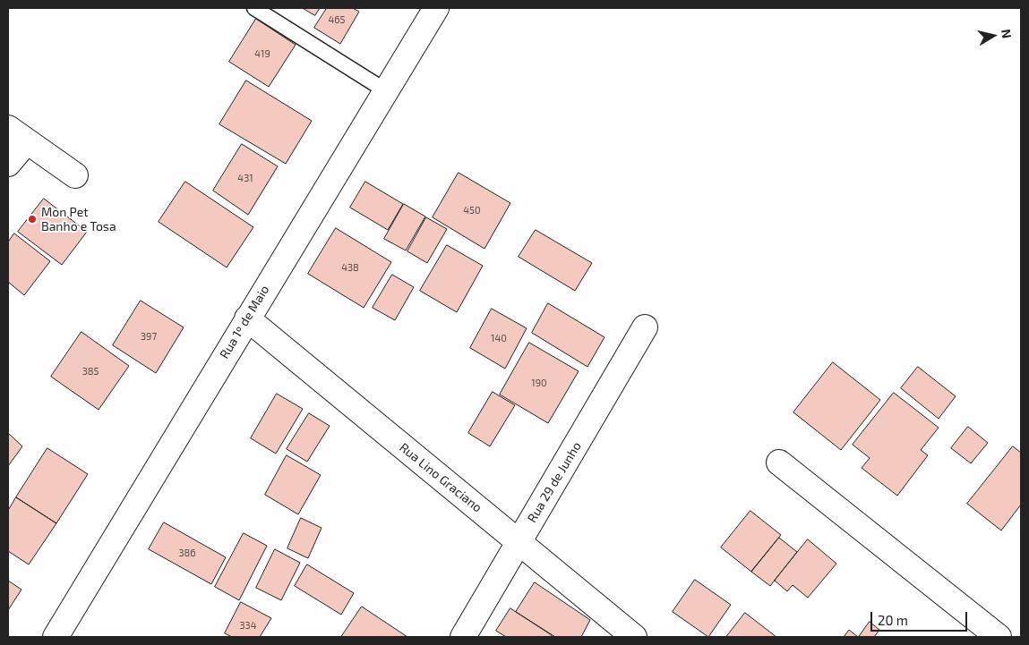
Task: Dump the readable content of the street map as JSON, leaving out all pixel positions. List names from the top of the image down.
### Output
{
  "streets": {
    "street": ["Rua 1º de Maio", "Rua Lino Graciano", "Rua 29 de Junho"]
  },
  "crossings": [
    ["Rua 1º de Maio", "Rua Lino Graciano"],
    ["Rua Lino Graciano", "Rua 29 de Junho"]
  ],
  "places": ["Mon Pet Banho e Tosa"],
  "house_numbers": [
    "465",
    "419",
    "431",
    "450",
    "438",
    "397",
    "140",
    "385",
    "190",
    "386",
    "334"
  ],
  "scale_bar": "20 m",
  "north": "right"
}
